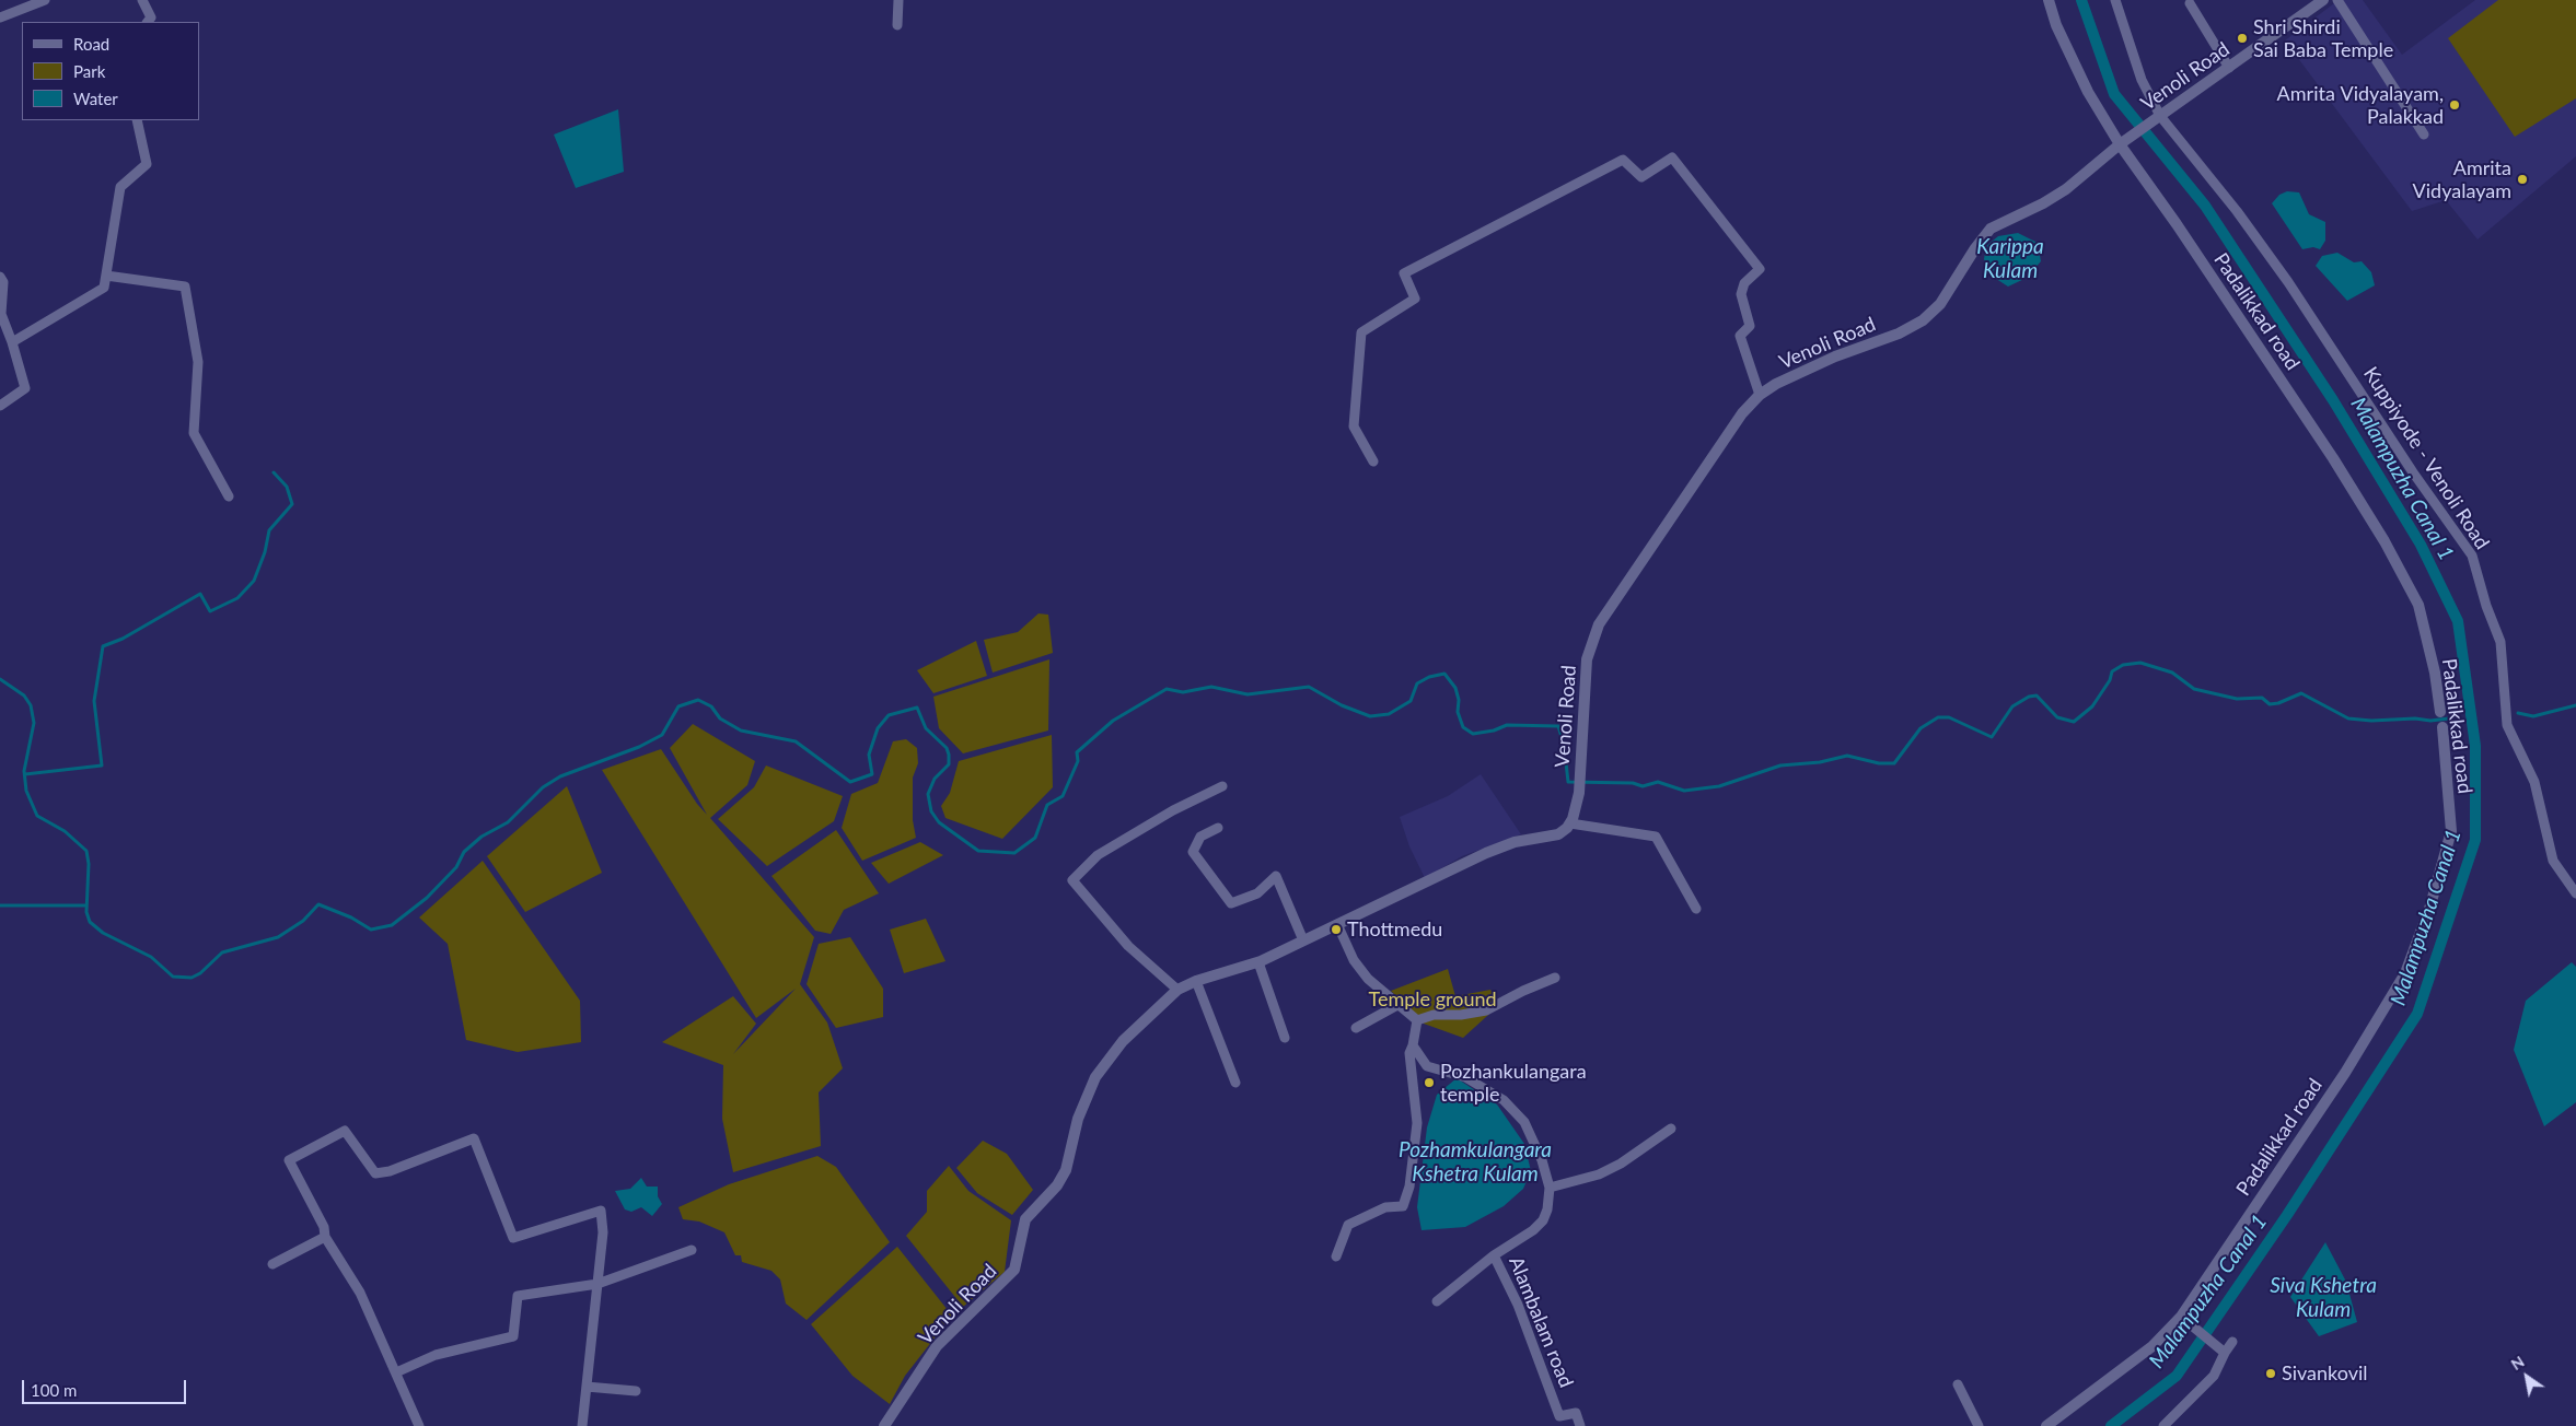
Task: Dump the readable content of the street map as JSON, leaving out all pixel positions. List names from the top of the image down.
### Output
{
  "streets": {
    "street": [
      "Venoli Road",
      "Padalikkad road",
      "Kuppiyode - Venoli Road",
      "Alambalam road"
    ]
  },
  "crossings": [
    ["Venoli Road", "Padalikkad road"],
    ["Venoli Road", "Kuppiyode - Venoli Road"]
  ],
  "water": [
    "Karippa Kulam",
    "Malampuzha Canal 1",
    "Pozhamkulangara Kshetra Kulam",
    "Siva Kshetra Kulam"
  ],
  "parks": ["Temple ground"],
  "places": [
    "Shri Shirdi Sai Baba Temple",
    "Amrita Vidyalayam, Palakkad",
    "Amrita Vidyalayam",
    "Thottmedu",
    "Pozhankulangara temple",
    "Sivankovil"
  ],
  "legend": ["Road", "Park", "Water"],
  "scale_bar": "100 m",
  "north": "top left"
}
